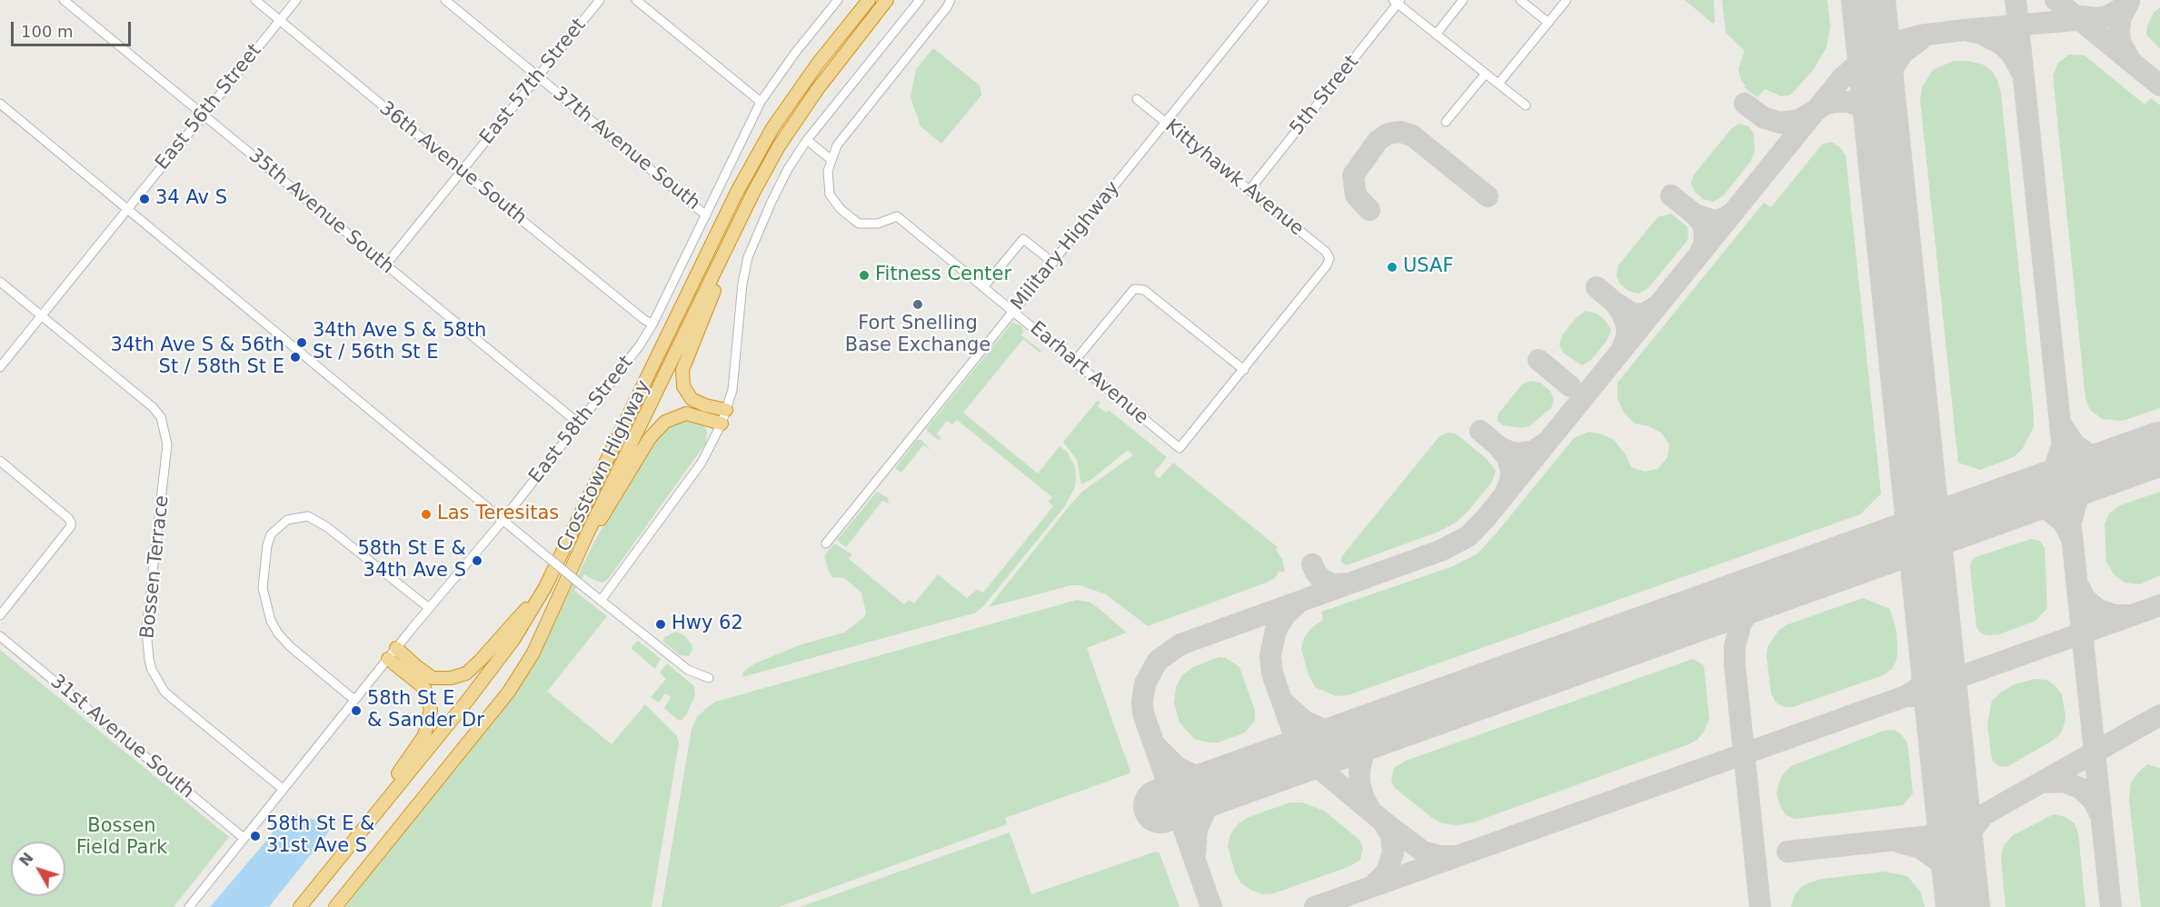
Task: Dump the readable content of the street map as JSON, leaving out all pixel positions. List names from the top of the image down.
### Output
{
  "streets": {
    "highway": ["Crosstown Highway"],
    "street": [
      "East 57th Street",
      "5th Street",
      "East 56th Street",
      "37th Avenue South",
      "36th Avenue South",
      "Kittyhawk Avenue",
      "35th Avenue South",
      "Military Highway",
      "Earhart Avenue",
      "East 58th Street",
      "Bossen Terrace",
      "31st Avenue South"
    ]
  },
  "crossings": [
    ["East 57th Street", "37th Avenue South"],
    ["East 57th Street", "36th Avenue South"],
    ["East 57th Street", "35th Avenue South"],
    ["5th Street", "Kittyhawk Avenue"],
    ["East 56th Street", "36th Avenue South"],
    ["East 56th Street", "35th Avenue South"],
    ["East 56th Street", "Bossen Terrace"],
    ["37th Avenue South", "East 58th Street"],
    ["36th Avenue South", "East 58th Street"],
    ["Kittyhawk Avenue", "Military Highway"],
    ["Kittyhawk Avenue", "Earhart Avenue"],
    ["35th Avenue South", "East 58th Street"],
    ["Military Highway", "Earhart Avenue"],
    ["East 58th Street", "Bossen Terrace"],
    ["East 58th Street", "31st Avenue South"]
  ],
  "parks": ["Bossen Field Park"],
  "places": [
    "34 Av S",
    "USAF",
    "Fitness Center",
    "Fort Snelling Base Exchange",
    "34th Ave S & 58th St / 56th St E",
    "34th Ave S & 56th St / 58th St E",
    "Las Teresitas",
    "58th St E & 34th Ave S",
    "Hwy 62",
    "58th St E & Sander Dr",
    "58th St E & 31st Ave S"
  ],
  "scale_bar": "100 m",
  "north": "top left"
}
